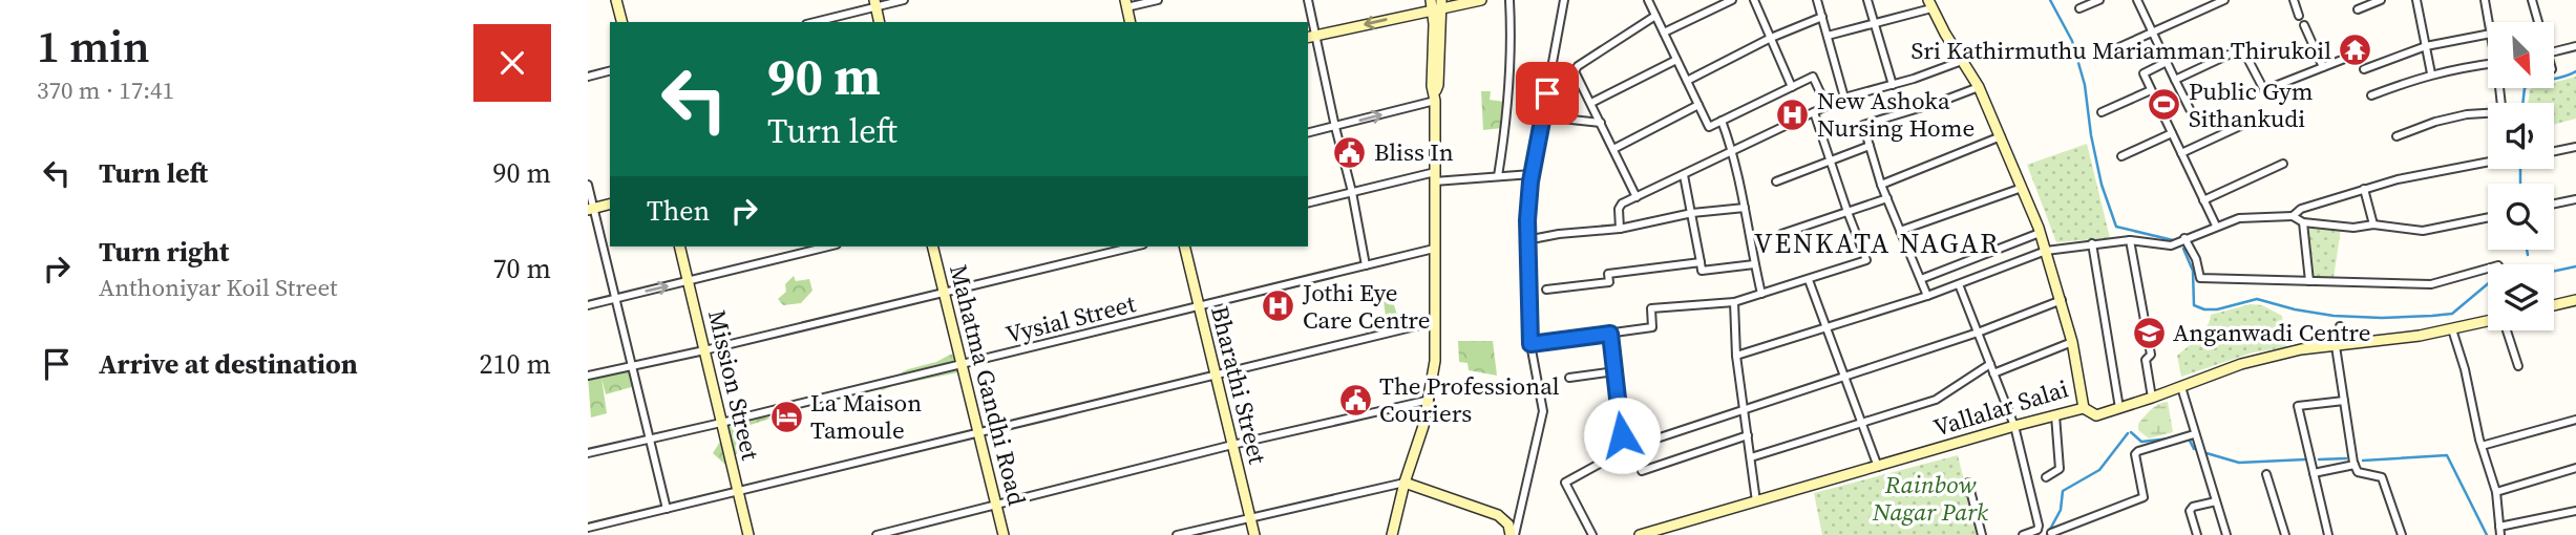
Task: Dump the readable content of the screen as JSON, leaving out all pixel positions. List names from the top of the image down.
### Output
{
  "streets": {
    "street": [
      "Vysial Street",
      "Mission Street",
      "Mahatma Gandhi Road",
      "Bharathi Street",
      "Vallalar Salai"
    ]
  },
  "crossings": [
    ["Vysial Street", "Mission Street"],
    ["Vysial Street", "Mahatma Gandhi Road"],
    ["Vysial Street", "Bharathi Street"]
  ],
  "districts": ["VENKATA NAGAR"],
  "parks": ["Rainbow Nagar Park"],
  "places": {
    "temple": ["Sri Kathirmuthu Mariamman Thirukoil"],
    "sports": ["Public Gym Sithankudi"],
    "hospital": ["New Ashoka Nursing Home", "Jothi Eye Care Centre"],
    "public building": ["Bliss In", "The Professional Couriers"],
    "school or university": ["Anganwadi Centre"],
    "hotel": ["La Maison Tamoule"]
  },
  "north": "bottom right",
  "page": {
    "heading": ["1 min", "370 m · 17:41"],
    "turn": ["90 m", "Turn left"],
    "list": [
      {
        "name": "Turn left",
        "value": "90 m"
      },
      {
        "name": "Turn right",
        "note": "Anthoniyar Koil Street",
        "value": "70 m"
      },
      {
        "name": "Arrive at destination",
        "value": "210 m"
      }
    ],
    "then": "Then"
  }
}
